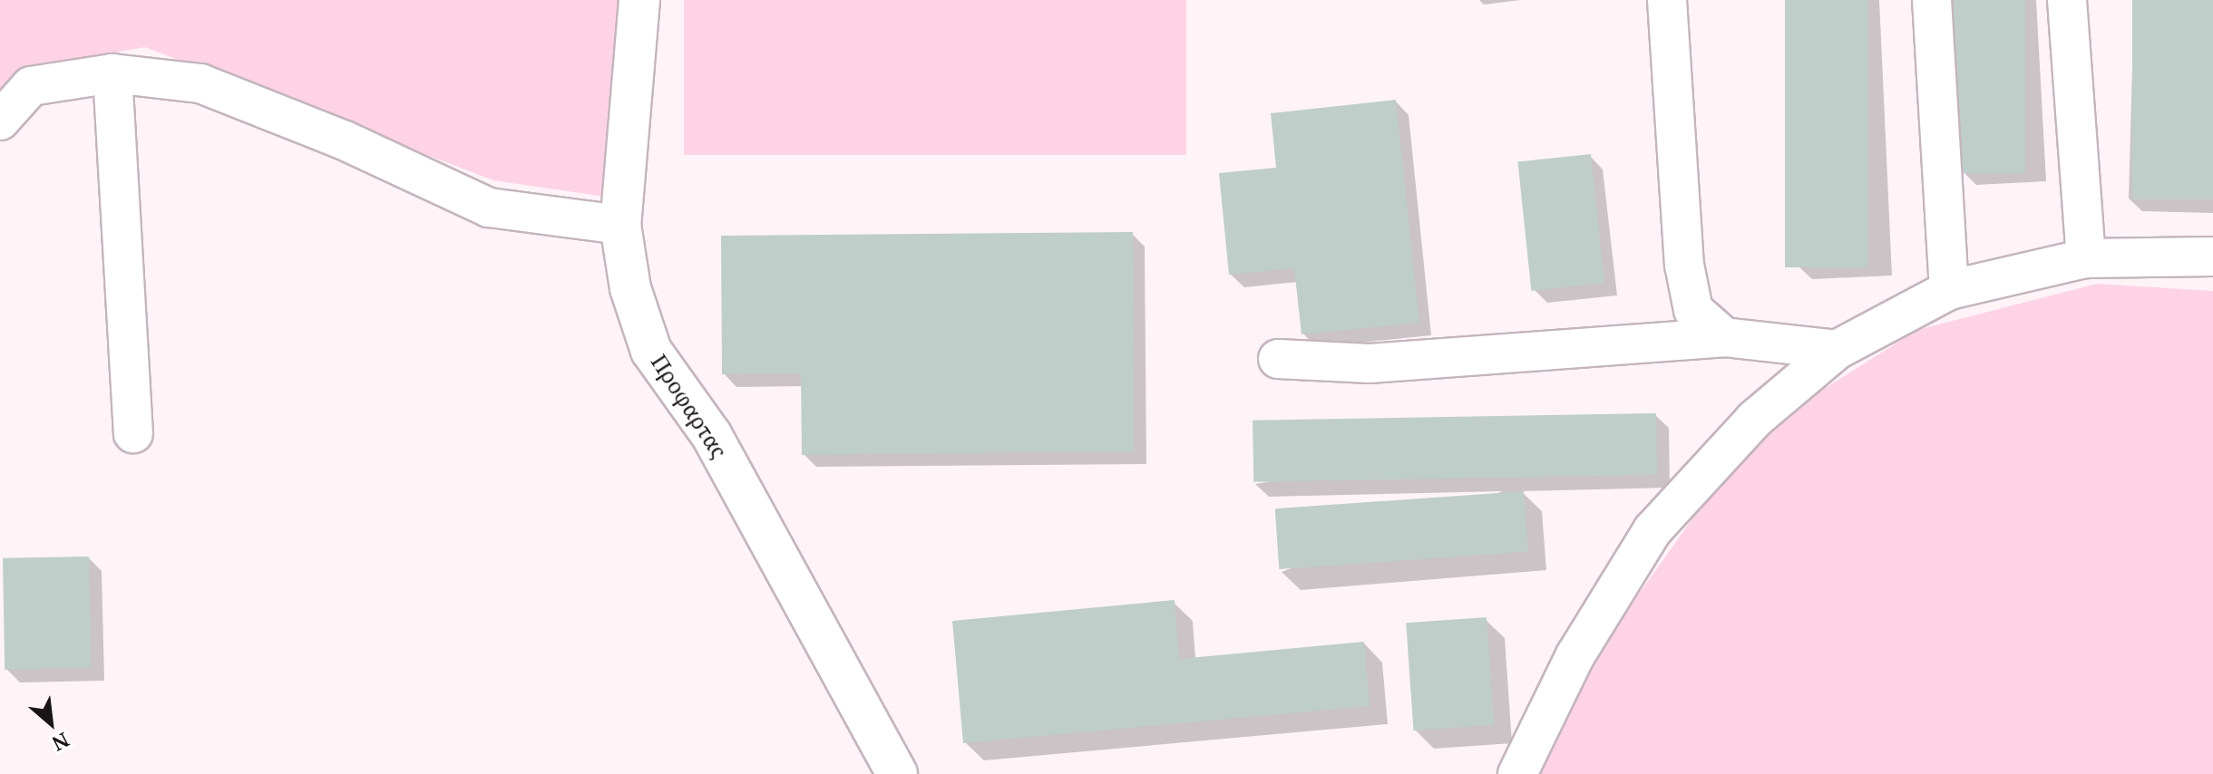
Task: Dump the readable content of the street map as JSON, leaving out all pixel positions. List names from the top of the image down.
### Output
{
  "streets": {
    "street": ["Προφαρτας"]
  },
  "north": "bottom right"
}
